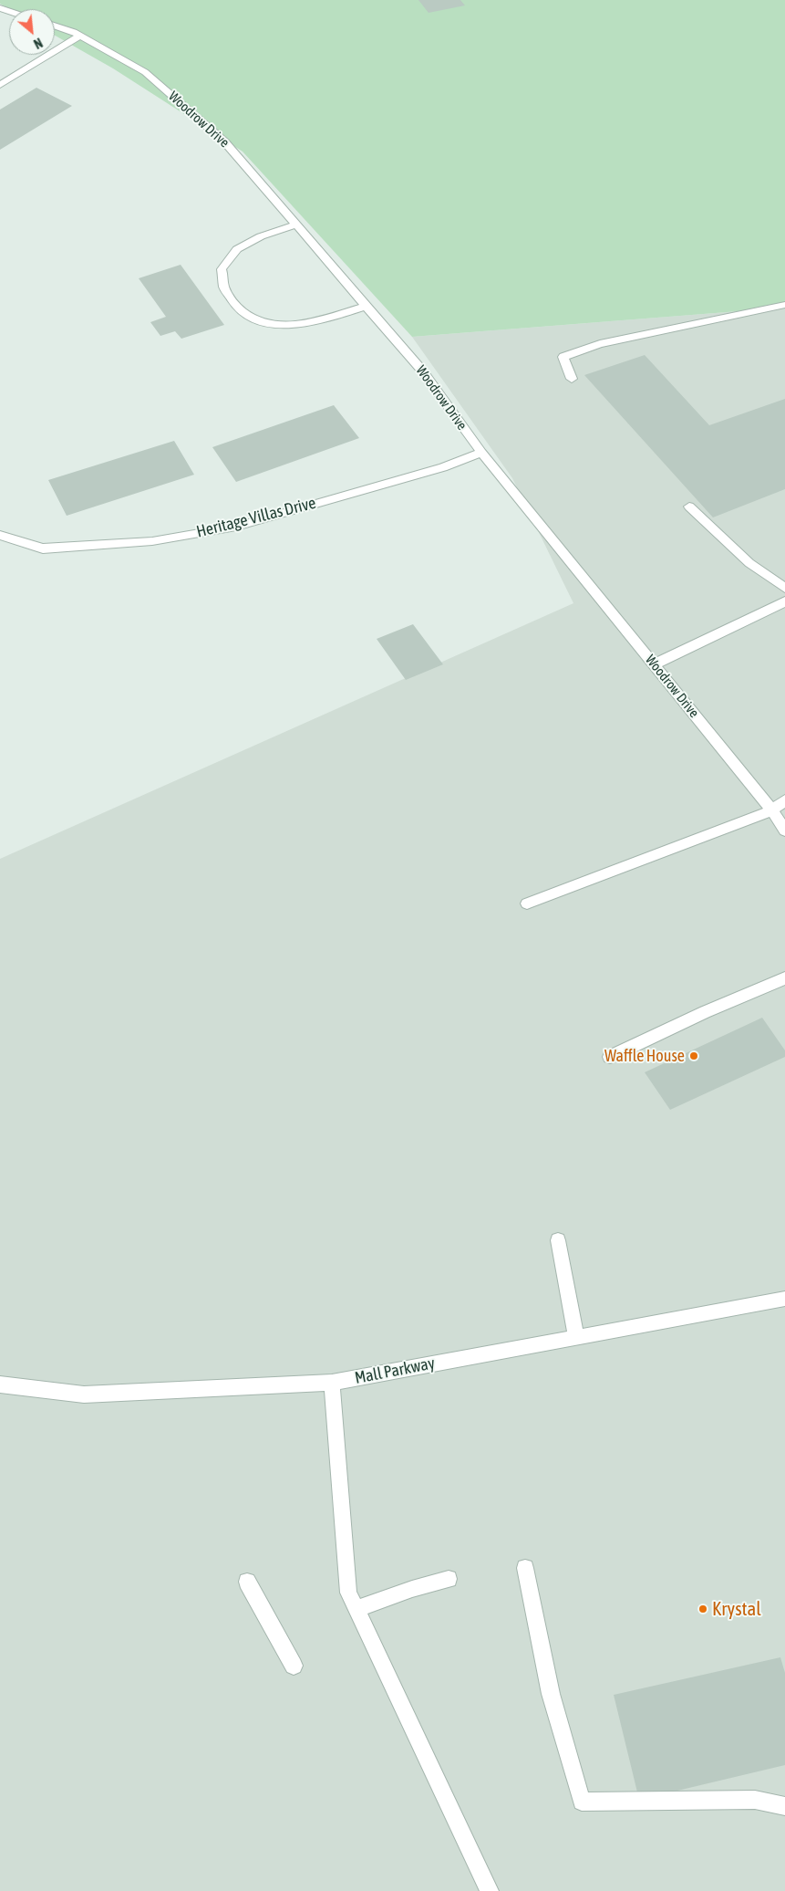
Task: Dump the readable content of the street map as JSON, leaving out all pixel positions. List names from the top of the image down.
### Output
{
  "streets": {
    "street": ["Woodrow Drive", "Heritage Villas Drive", "Mall Parkway"]
  },
  "crossings": [
    ["Woodrow Drive", "Heritage Villas Drive"]
  ],
  "places": ["Waffle House", "Krystal"],
  "north": "bottom right"
}
